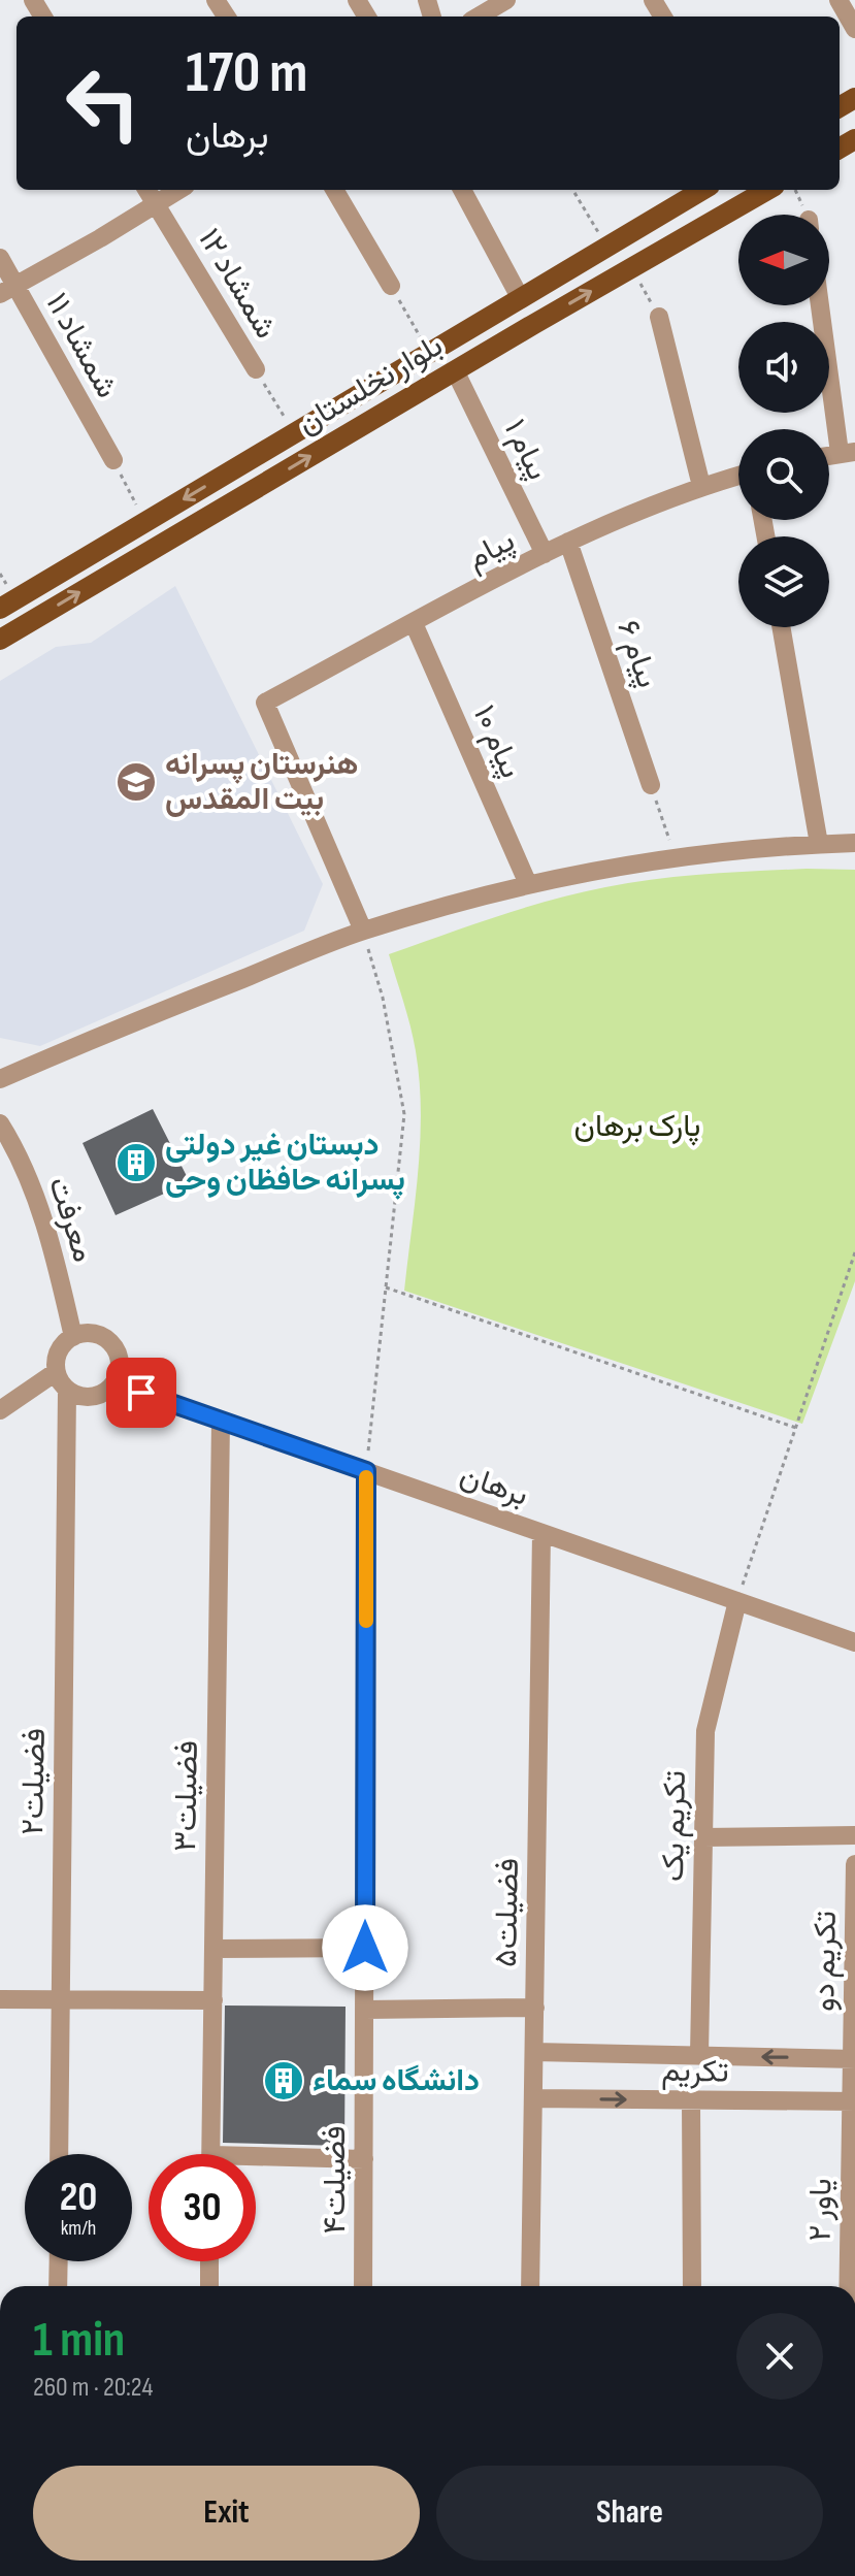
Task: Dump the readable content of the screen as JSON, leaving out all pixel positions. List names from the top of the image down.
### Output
{
  "streets": {
    "main road": ["بلوار نخلستان"],
    "street": [
      "شمشاد ۱۲",
      "شمشاد ۱۱",
      "پیام ۱",
      "پیام",
      "پیام ۶",
      "پیام ۱۰",
      "معرفت",
      "برهان",
      "فضیلت۲",
      "فضیلت۳",
      "تکریم یک",
      "فضیلت۵",
      "تکریم دو",
      "تکریم",
      "فضیلت۴",
      "یاور ۲"
    ]
  },
  "crossings": [
    ["بلوار نخلستان", "پیام ۱"],
    ["پیام ۱", "پیام"],
    ["پیام", "پیام ۶"],
    ["پیام", "پیام ۱۰"],
    ["معرفت", "برهان"],
    ["معرفت", "فضیلت۲"],
    ["برهان", "فضیلت۲"],
    ["برهان", "فضیلت۳"],
    ["برهان", "تکریم یک"],
    ["برهان", "فضیلت۵"],
    ["برهان", "فضیلت۴"],
    ["تکریم یک", "تکریم"],
    ["فضیلت۵", "تکریم"],
    ["تکریم دو", "تکریم"],
    ["تکریم دو", "یاور ۲"],
    ["تکریم", "یاور ۲"]
  ],
  "parks": ["پارک برهان"],
  "places": {
    "school or university": ["هنرستان پسرانه بیت المقدس"],
    "building": ["دبستان غیر دولتی پسرانه حافظان وحی", "دانشگاه سماء"]
  },
  "north": "left",
  "page": {
    "turn": ["170 m", "برهان"],
    "speed": "20 km/h",
    "limit": "30",
    "heading": ["1 min", "260 m · 20:24"],
    "buttons": ["Exit", "Share"]
  }
}
